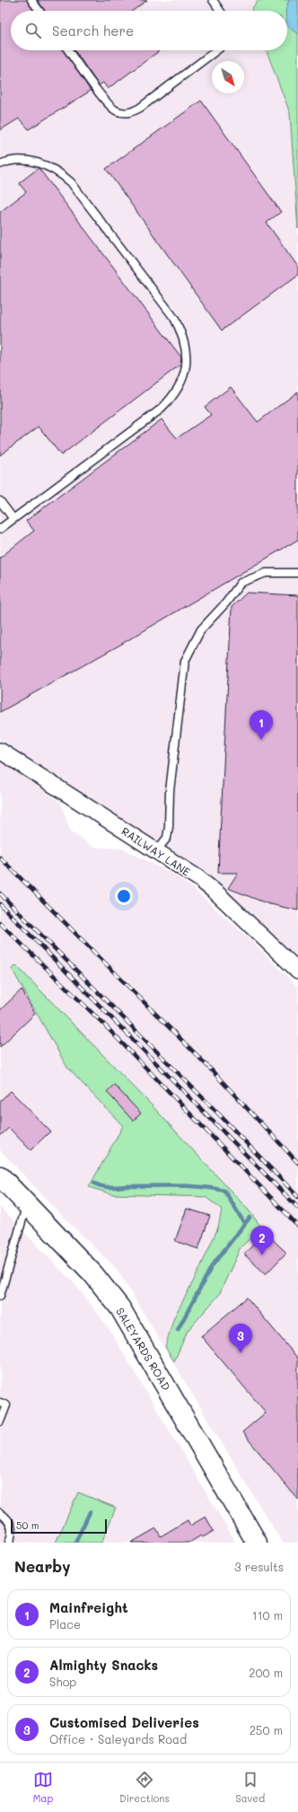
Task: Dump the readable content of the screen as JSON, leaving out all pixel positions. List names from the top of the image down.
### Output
{
  "streets": {
    "main road": ["SALEYARDS ROAD"],
    "street": ["RAILWAY LANE"]
  },
  "scale_bar": "50 m",
  "north": "bottom right",
  "page": {
    "search": "Search here",
    "pins": ["1", "2", "3"],
    "scale": "50 m",
    "heading": ["Nearby", "3 results"],
    "list": [
      {
        "mark": "1",
        "name": "Mainfreight",
        "note": "Place",
        "value": "110 m"
      },
      {
        "mark": "2",
        "name": "Almighty Snacks",
        "note": "Shop",
        "value": "200 m"
      },
      {
        "mark": "3",
        "name": "Customised Deliveries",
        "note": "Office · Saleyards Road",
        "value": "250 m"
      }
    ],
    "nav": ["Map", "Directions", "Saved"]
  }
}
